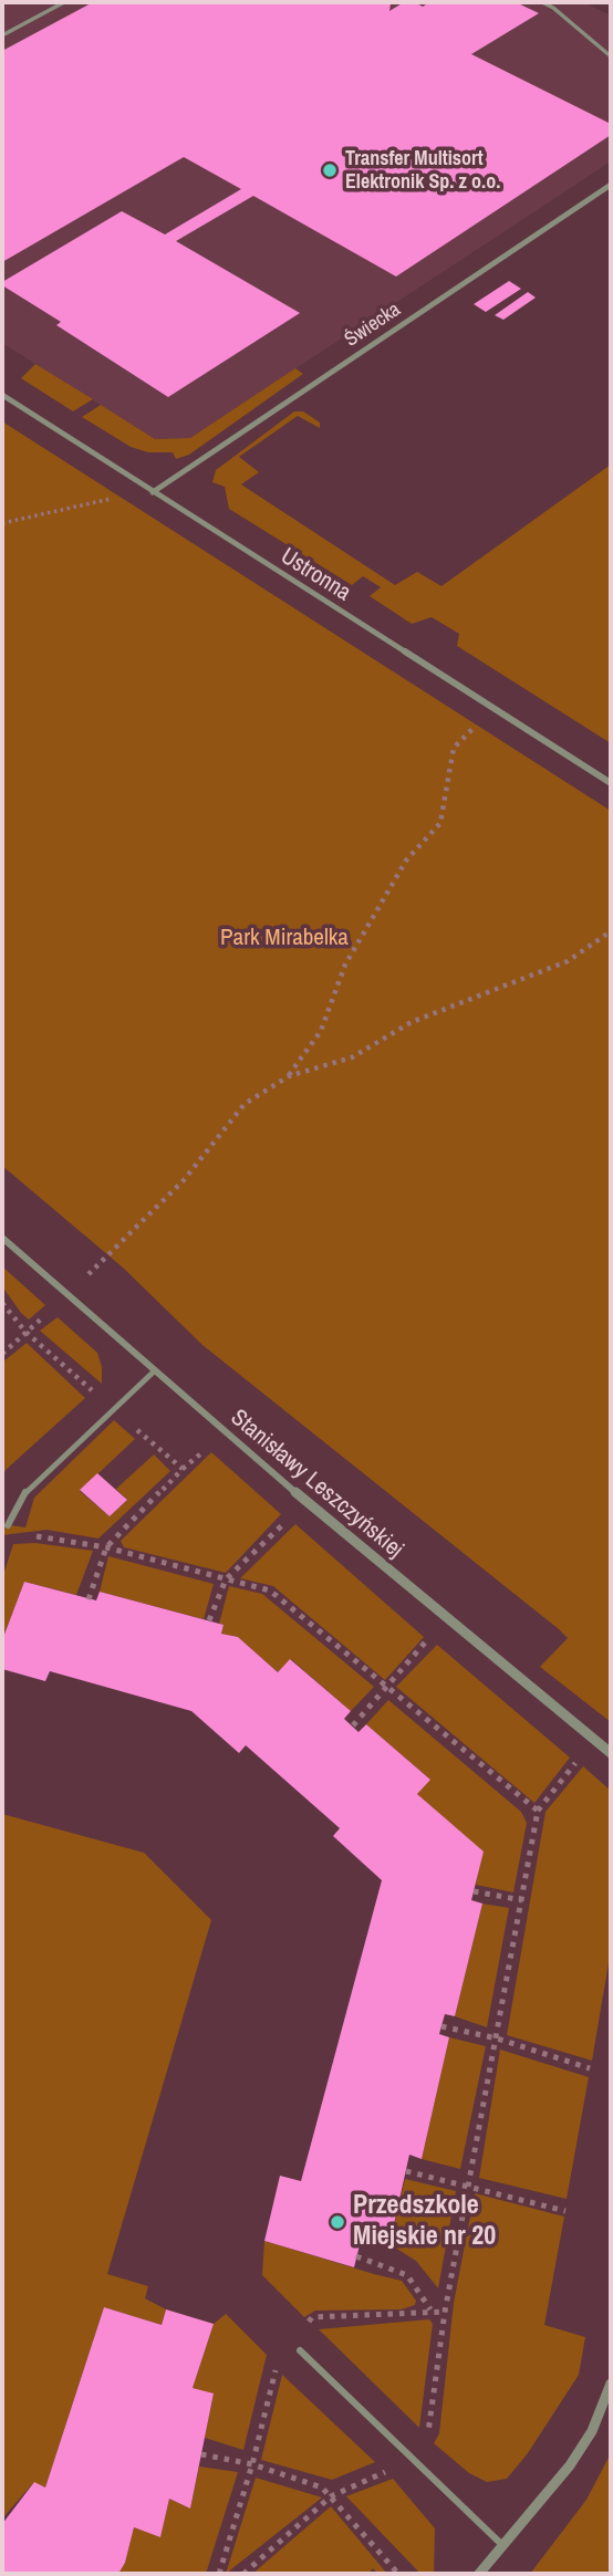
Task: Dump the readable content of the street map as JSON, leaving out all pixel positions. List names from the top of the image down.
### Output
{
  "streets": {
    "street": ["Świecka", "Ustronna", "Stanisławy Leszczyńskiej"]
  },
  "crossings": [
    ["Świecka", "Ustronna"]
  ],
  "parks": ["Park Mirabelka"],
  "places": ["Transfer Multisort Elektronik Sp. z o.o.", "Przedszkole Miejskie nr 20"]
}
